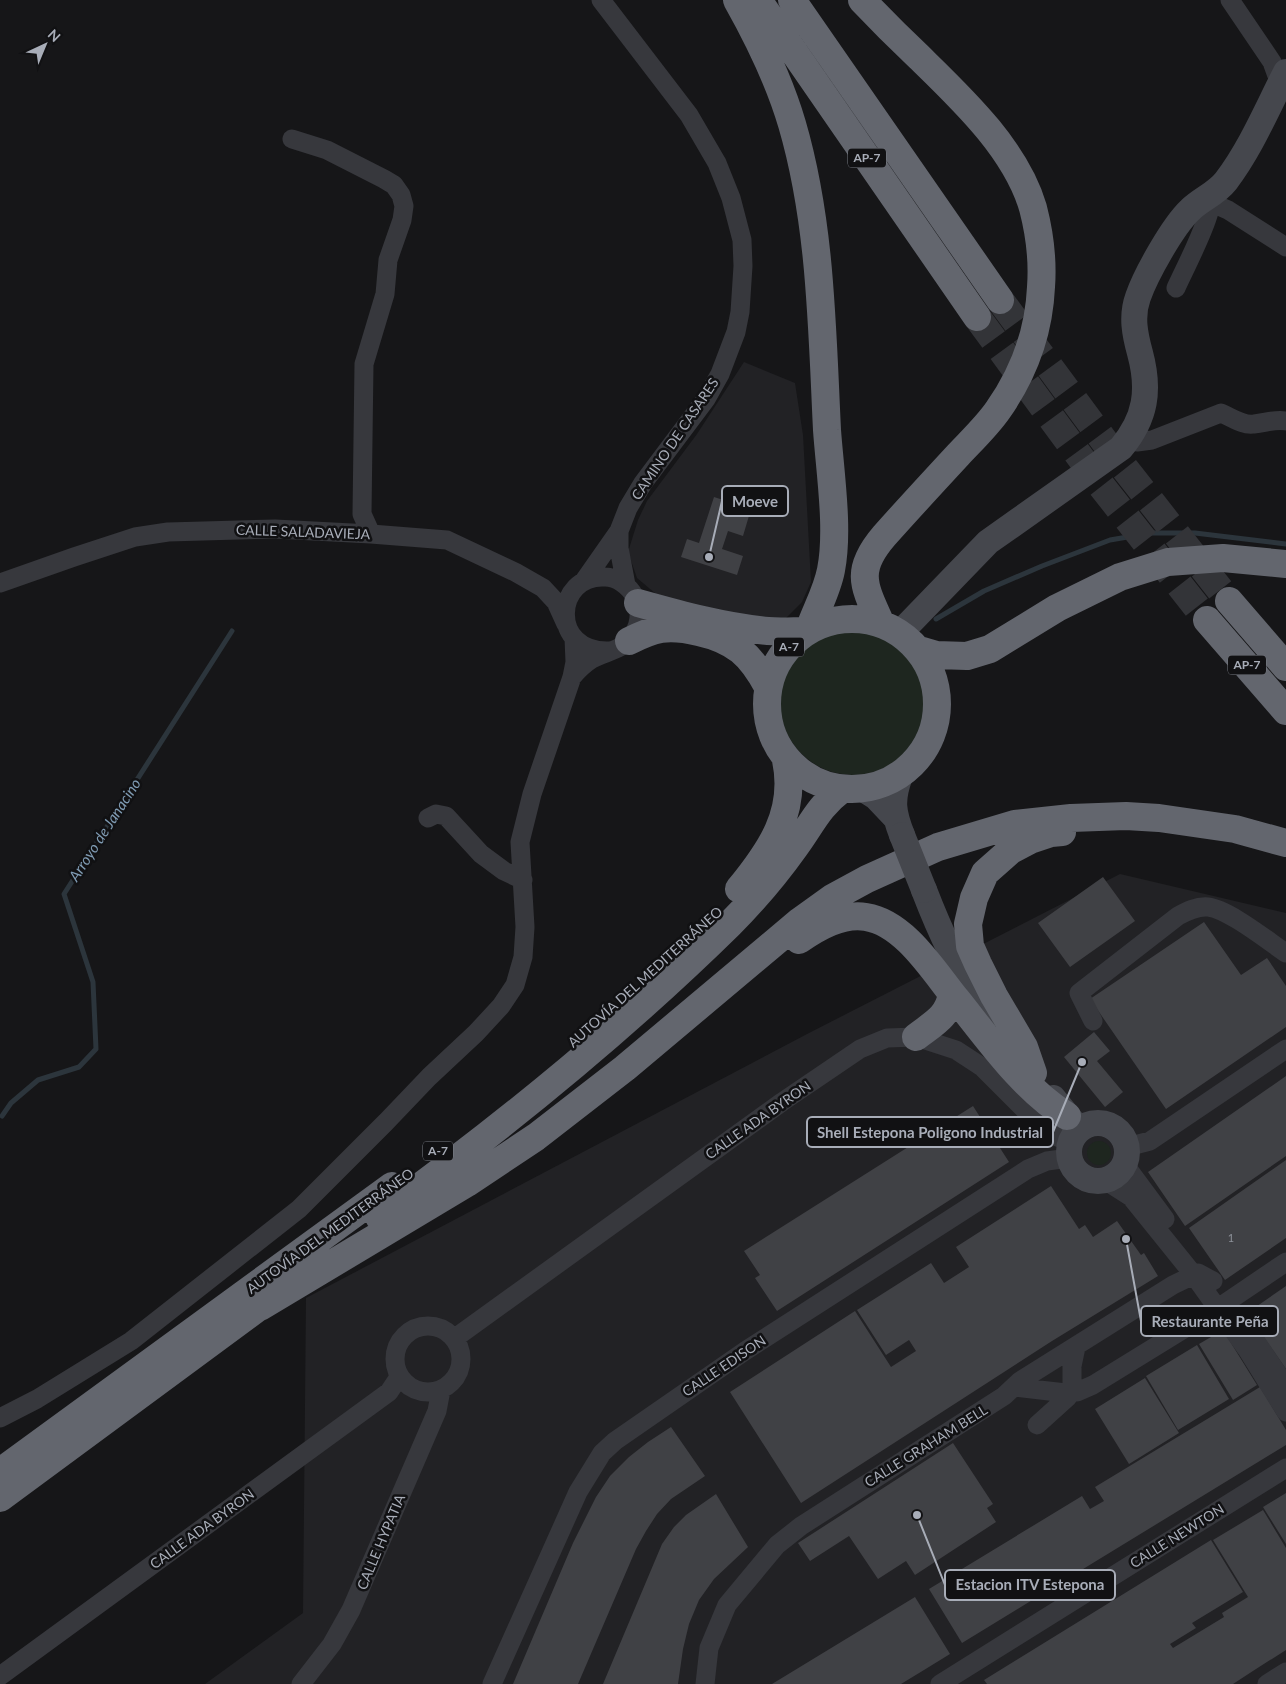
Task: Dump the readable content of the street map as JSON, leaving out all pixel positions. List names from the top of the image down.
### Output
{
  "streets": {
    "highway": ["AP-7", "A-7", "AUTOVÍA DEL MEDITERRÁNEO"],
    "street": [
      "CAMINO DE CASARES",
      "CALLE SALADAVIEJA",
      "CALLE ADA BYRON",
      "CALLE EDISON",
      "CALLE GRAHAM BELL",
      "CALLE NEWTON",
      "CALLE HYPATIA"
    ]
  },
  "crossings": [
    ["CAMINO DE CASARES", "CALLE SALADAVIEJA"],
    ["A-7", "AUTOVÍA DEL MEDITERRÁNEO"],
    ["CALLE ADA BYRON", "CALLE EDISON"],
    ["CALLE ADA BYRON", "CALLE HYPATIA"]
  ],
  "water": ["Arroyo de Janacino"],
  "places": [
    "Moeve",
    "Shell Estepona Poligono Industrial",
    "Restaurante Peña",
    "Estacion ITV Estepona"
  ],
  "house_numbers": ["1"],
  "north": "top right"
}
